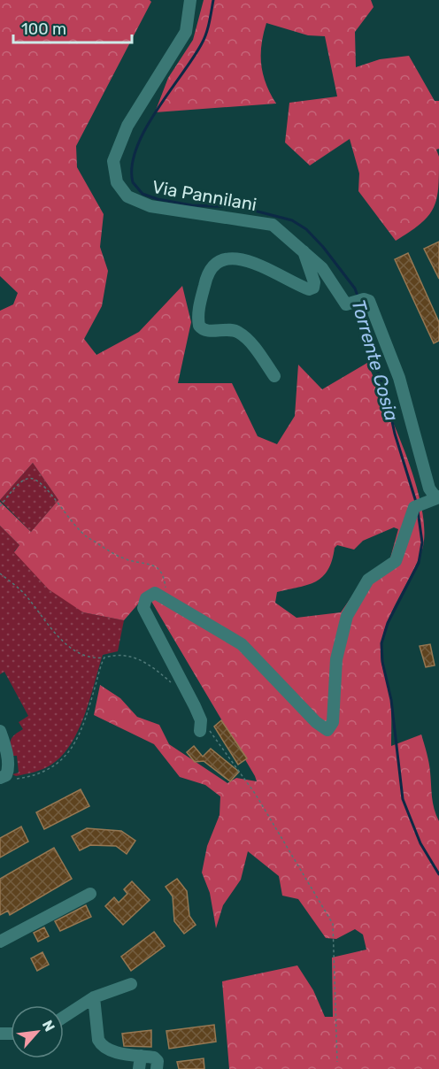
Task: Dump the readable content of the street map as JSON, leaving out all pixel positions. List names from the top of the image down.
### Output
{
  "streets": {
    "street": ["Via Pannilani"]
  },
  "water": ["Torrente Cosia"],
  "scale_bar": "100 m",
  "north": "top right"
}
